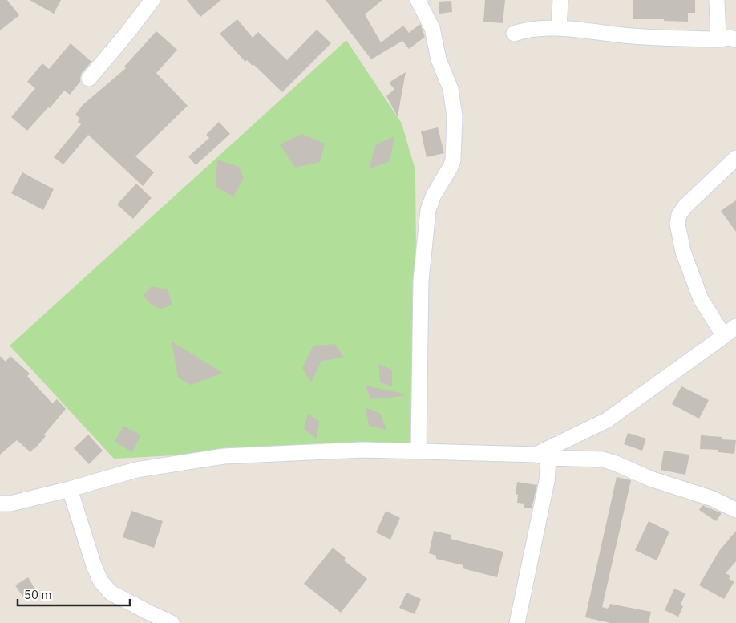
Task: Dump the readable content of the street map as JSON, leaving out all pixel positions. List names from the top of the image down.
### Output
{
  "scale_bar": "50 m"
}
